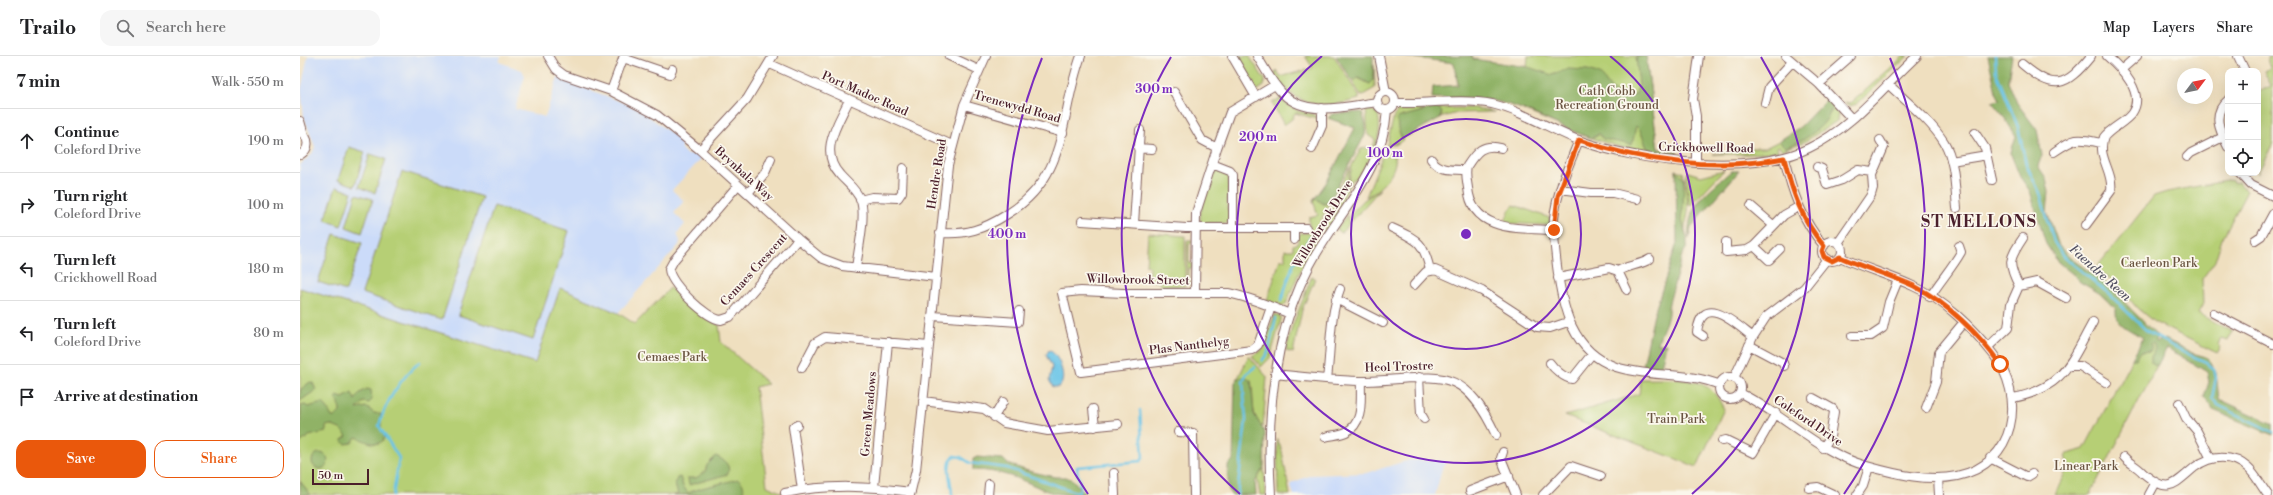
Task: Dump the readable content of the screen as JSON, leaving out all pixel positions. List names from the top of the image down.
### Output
{
  "streets": {
    "street": [
      "Port Madoc Road",
      "Trenewydd Road",
      "Crickhowell Road",
      "Brynbala Way",
      "Hendre Road",
      "Willowbrook Drive",
      "Cemaes Crescent",
      "Willowbrook Street",
      "Plas Nanthelyg",
      "Heol Trostre",
      "Green Meadows",
      "Coleford Drive"
    ]
  },
  "crossings": [
    ["Port Madoc Road", "Hendre Road"],
    ["Trenewydd Road", "Hendre Road"],
    ["Crickhowell Road", "Willowbrook Drive"],
    ["Brynbala Way", "Hendre Road"],
    ["Brynbala Way", "Cemaes Crescent"],
    ["Willowbrook Drive", "Willowbrook Street"],
    ["Willowbrook Drive", "Heol Trostre"],
    ["Willowbrook Street", "Plas Nanthelyg"]
  ],
  "districts": ["ST MELLONS"],
  "water": ["Faendre Reen"],
  "parks": [
    "Cath Cobb Recreation Ground",
    "Caerleon Park",
    "Cemaes Park",
    "Train Park",
    "Linear Park"
  ],
  "scale_bar": "50 m",
  "north": "top right",
  "page": {
    "header": "Trailo",
    "search": "Search here",
    "nav": ["Map", "Layers", "Share"],
    "heading": ["7 min", "Walk · 550 m"],
    "map_buttons": ["+", "−"],
    "list": [
      ["Continue", "Coleford Drive", "190 m"],
      ["Turn right", "Coleford Drive", "100 m"],
      ["Turn left", "Crickhowell Road", "180 m"],
      ["Turn left", "Coleford Drive", "80 m"],
      "Arrive at destination"
    ],
    "buttons": ["Save", "Share"],
    "scale": "50 m"
  },
  "rings": [
    "300 m",
    "200 m",
    "100 m",
    "400 m"
  ]
}
